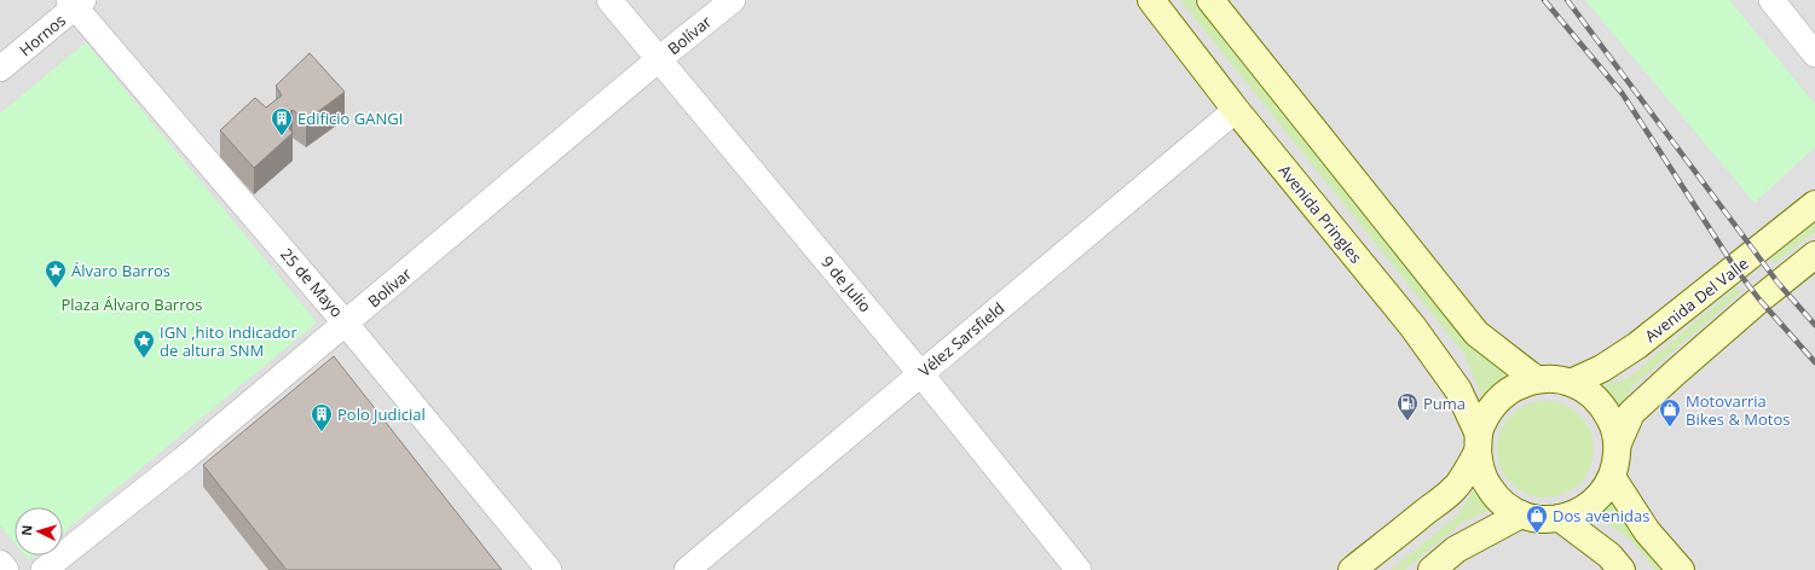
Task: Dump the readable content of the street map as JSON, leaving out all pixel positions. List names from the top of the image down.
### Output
{
  "streets": {
    "main road": ["Avenida Pringles", "Avenida Del Valle"],
    "street": [
      "Hornos",
      "Bolívar",
      "25 de Mayo",
      "9 de Julio",
      "Vélez Sarsfield"
    ]
  },
  "crossings": [
    ["Hornos", "25 de Mayo"],
    ["Bolívar", "25 de Mayo"],
    ["Bolívar", "9 de Julio"],
    ["Avenida Pringles", "Avenida Del Valle"],
    ["Avenida Pringles", "Vélez Sarsfield"],
    ["9 de Julio", "Vélez Sarsfield"]
  ],
  "parks": ["Plaza Álvaro Barros"],
  "places": {
    "building": ["Edificio GANGI", "Polo Judicial"],
    "place": ["Álvaro Barros", "IGN ,hito indicador de altura SNM"],
    "fuel station": ["Puma"],
    "shop": ["Motovarria Bikes & Motos", "Dos avenidas"]
  },
  "north": "left"
}
